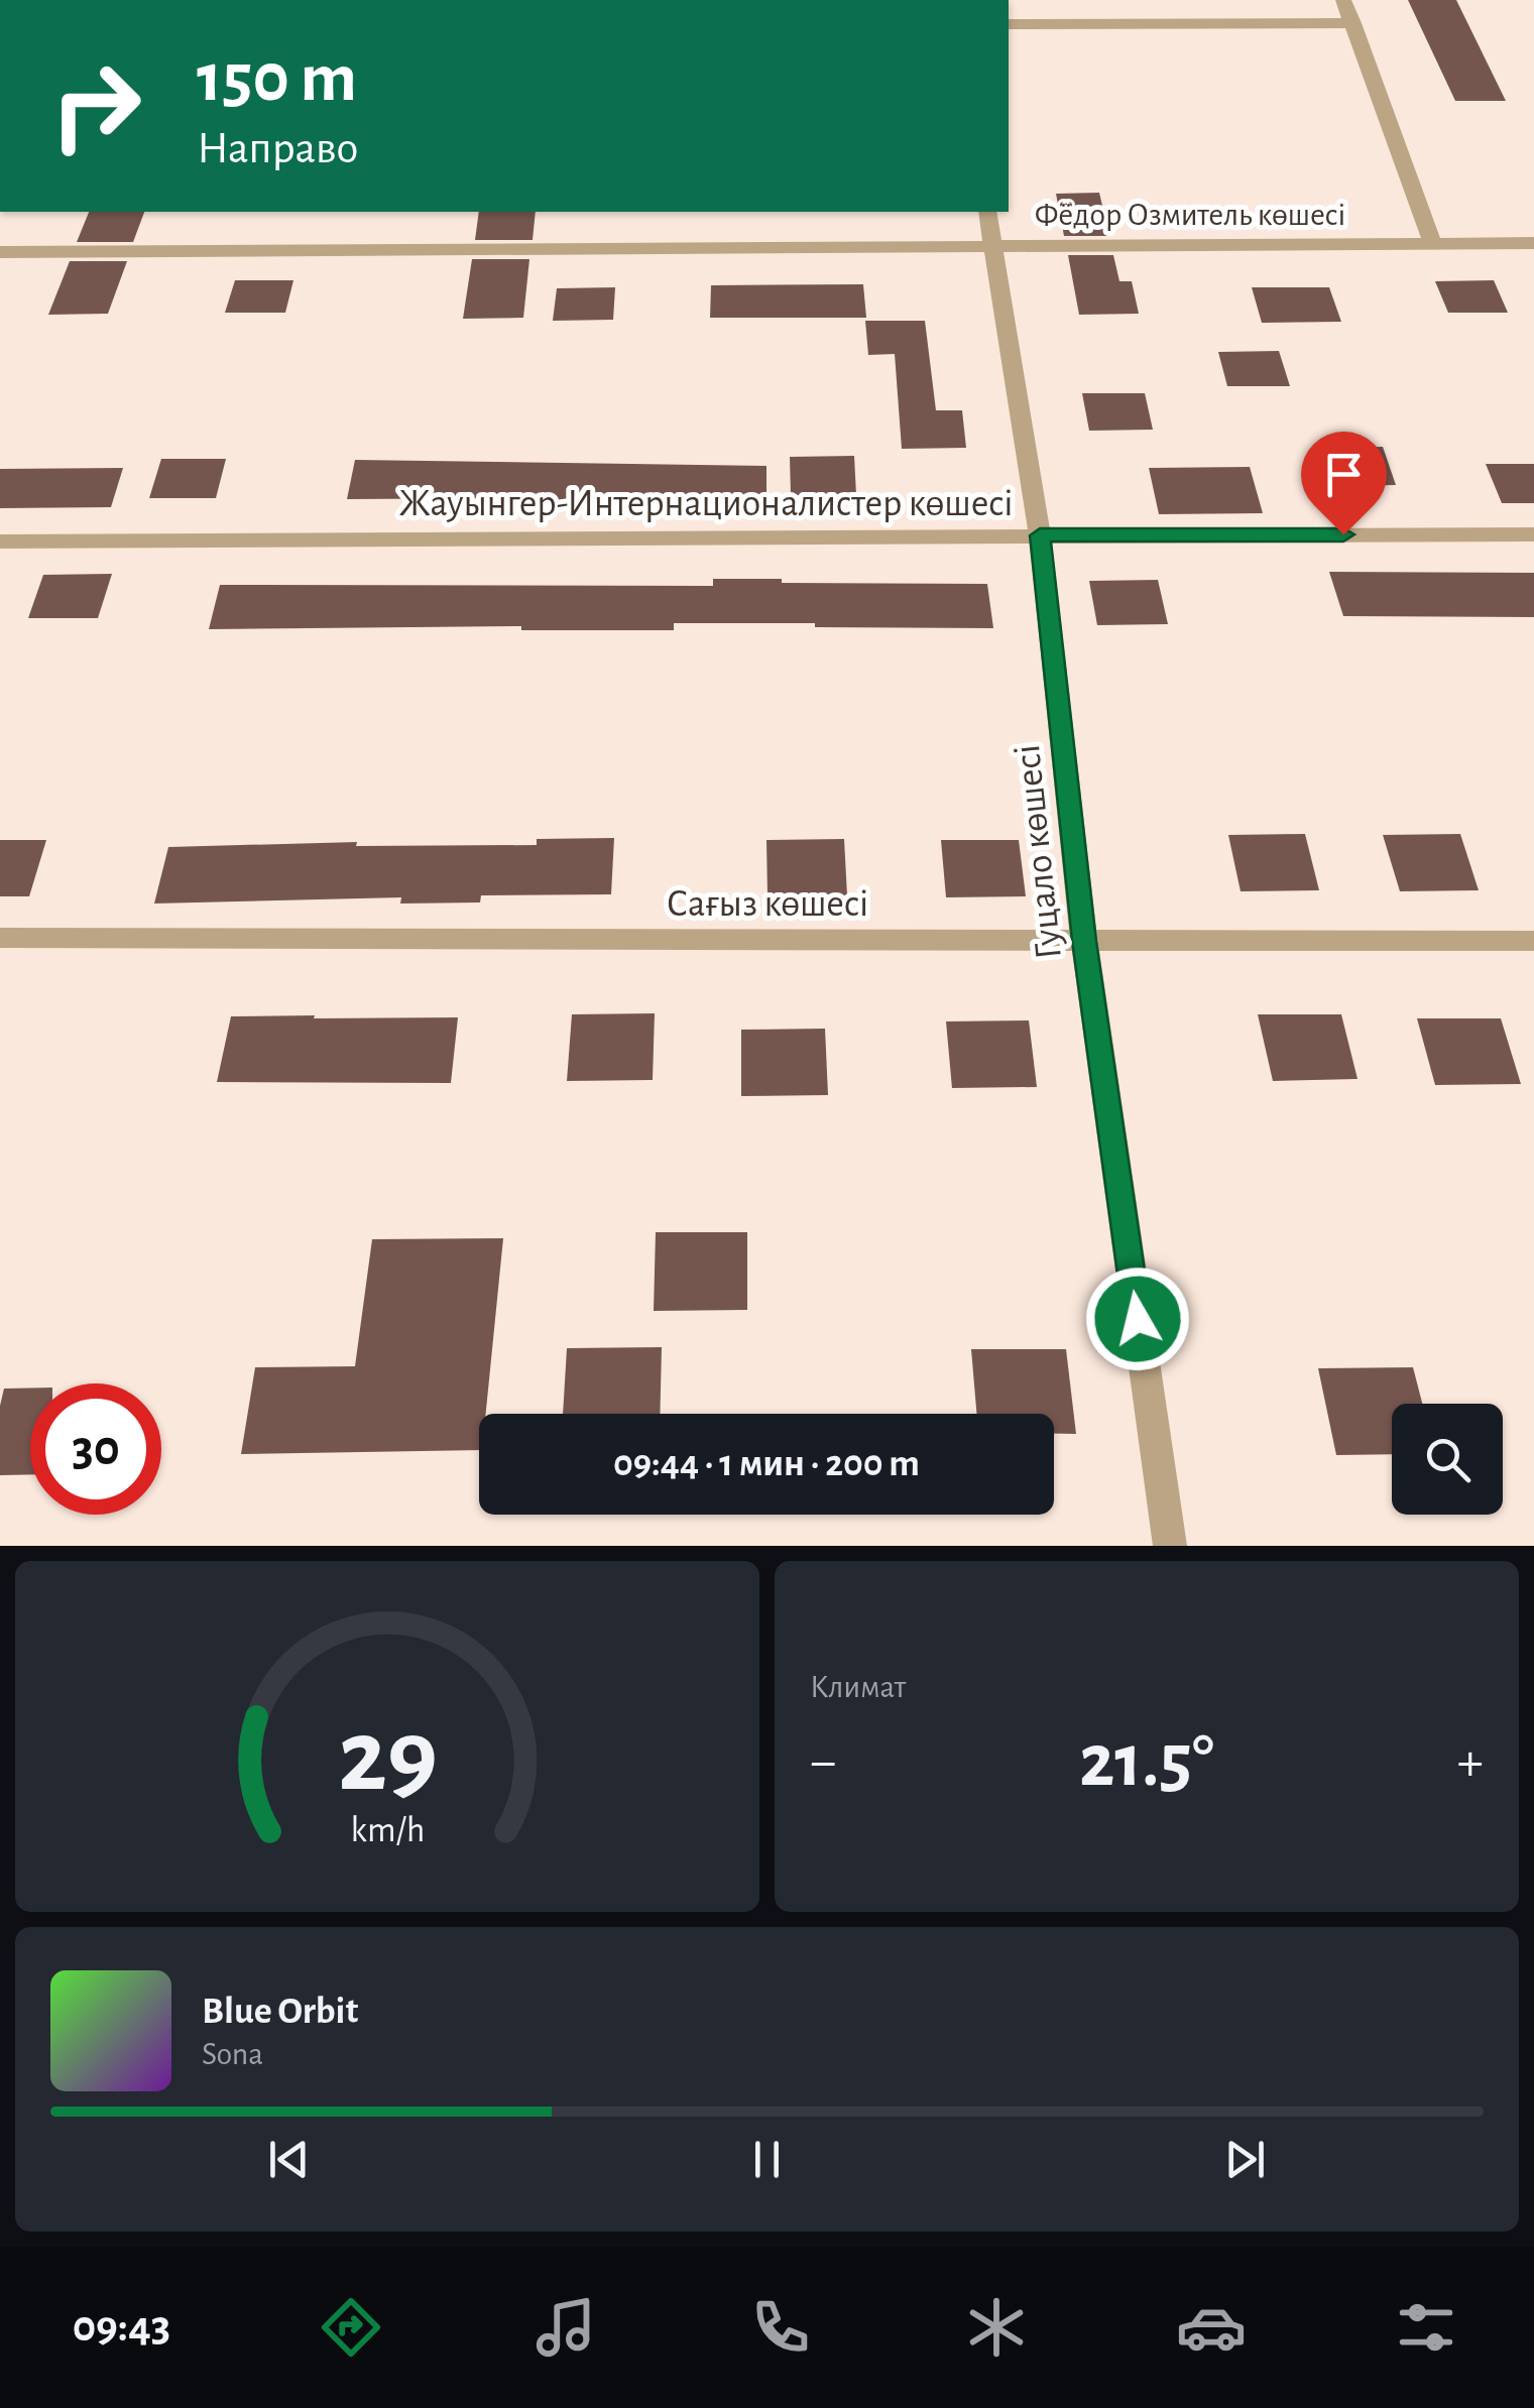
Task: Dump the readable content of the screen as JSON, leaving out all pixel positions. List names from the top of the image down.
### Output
{
  "streets": {
    "street": [
      "Фёдор Озмитель көшесі",
      "Жауынгер-Интернационалистер көшесі",
      "Гуцало көшесі",
      "Сағыз көшесі"
    ]
  },
  "crossings": [
    ["Фёдор Озмитель көшесі", "Гуцало көшесі"],
    ["Жауынгер-Интернационалистер көшесі", "Гуцало көшесі"],
    ["Гуцало көшесі", "Сағыз көшесі"]
  ],
  "page": {
    "turn": ["150 m", "Направо"],
    "limit": "30",
    "trip": "09:44 · 1 мин · 200 m",
    "tile": "Климат",
    "heat": ["−", "21.5°", "+"],
    "song": ["Blue Orbit", "Sona"],
    "tabs": "09:43",
    "gauge": ["29", "km/h"]
  }
}
